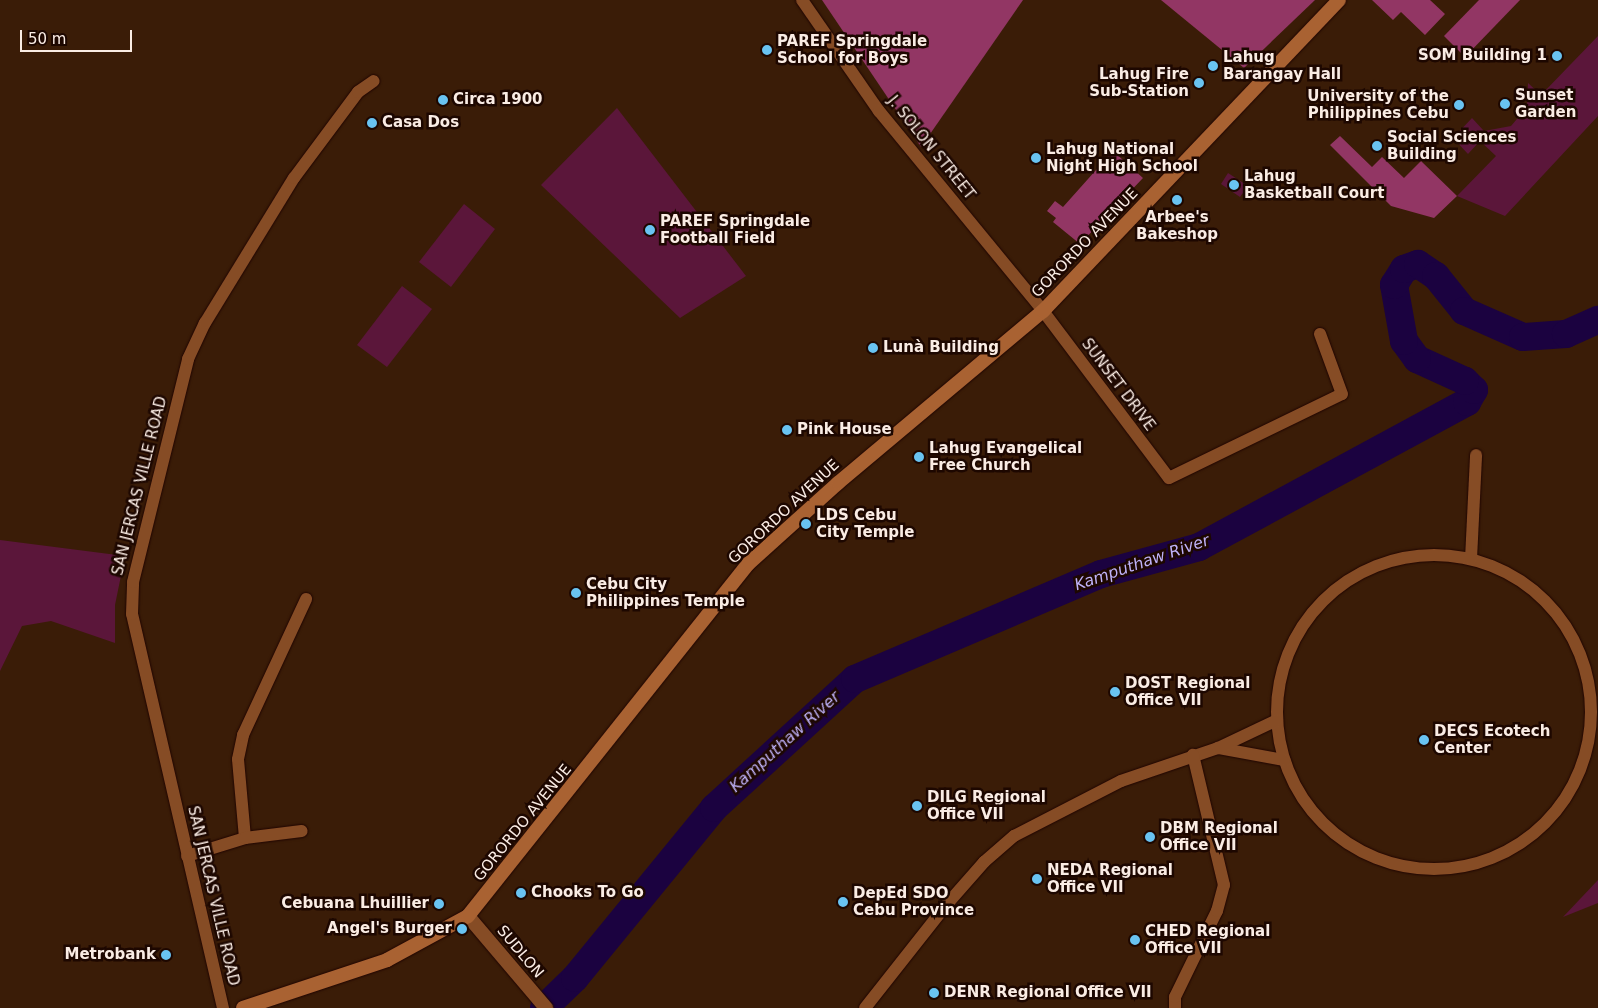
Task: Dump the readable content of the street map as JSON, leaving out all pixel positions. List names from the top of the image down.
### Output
{
  "streets": {
    "main road": ["GORORDO AVENUE"],
    "street": [
      "J. SOLON STREET",
      "SUNSET DRIVE",
      "SAN JERCAS VILLE ROAD",
      "SUDLON"
    ]
  },
  "crossings": [
    ["J. SOLON STREET", "GORORDO AVENUE"],
    ["J. SOLON STREET", "SUNSET DRIVE"],
    ["GORORDO AVENUE", "SUNSET DRIVE"],
    ["GORORDO AVENUE", "SUDLON"]
  ],
  "water": ["Kamputhaw River"],
  "places": [
    "PAREF Springdale School for Boys",
    "SOM Building 1",
    "Lahug Barangay Hall",
    "Lahug Fire Sub-Station",
    "Circa 1900",
    "Sunset Garden",
    "University of the Philippines Cebu",
    "Casa Dos",
    "Social Sciences Building",
    "Lahug National Night High School",
    "Lahug Basketball Court",
    "Arbee's Bakeshop",
    "PAREF Springdale Football Field",
    "Lunà Building",
    "Pink House",
    "Lahug Evangelical Free Church",
    "LDS Cebu City Temple",
    "Cebu City Philippines Temple",
    "DOST Regional Office VII",
    "DECS Ecotech Center",
    "DILG Regional Office VII",
    "DBM Regional Office VII",
    "NEDA Regional Office VII",
    "Chooks To Go",
    "DepEd SDO Cebu Province",
    "Cebuana Lhuillier",
    "Angel's Burger",
    "CHED Regional Office VII",
    "Metrobank",
    "DENR Regional Office VII"
  ],
  "scale_bar": "50 m"
}
